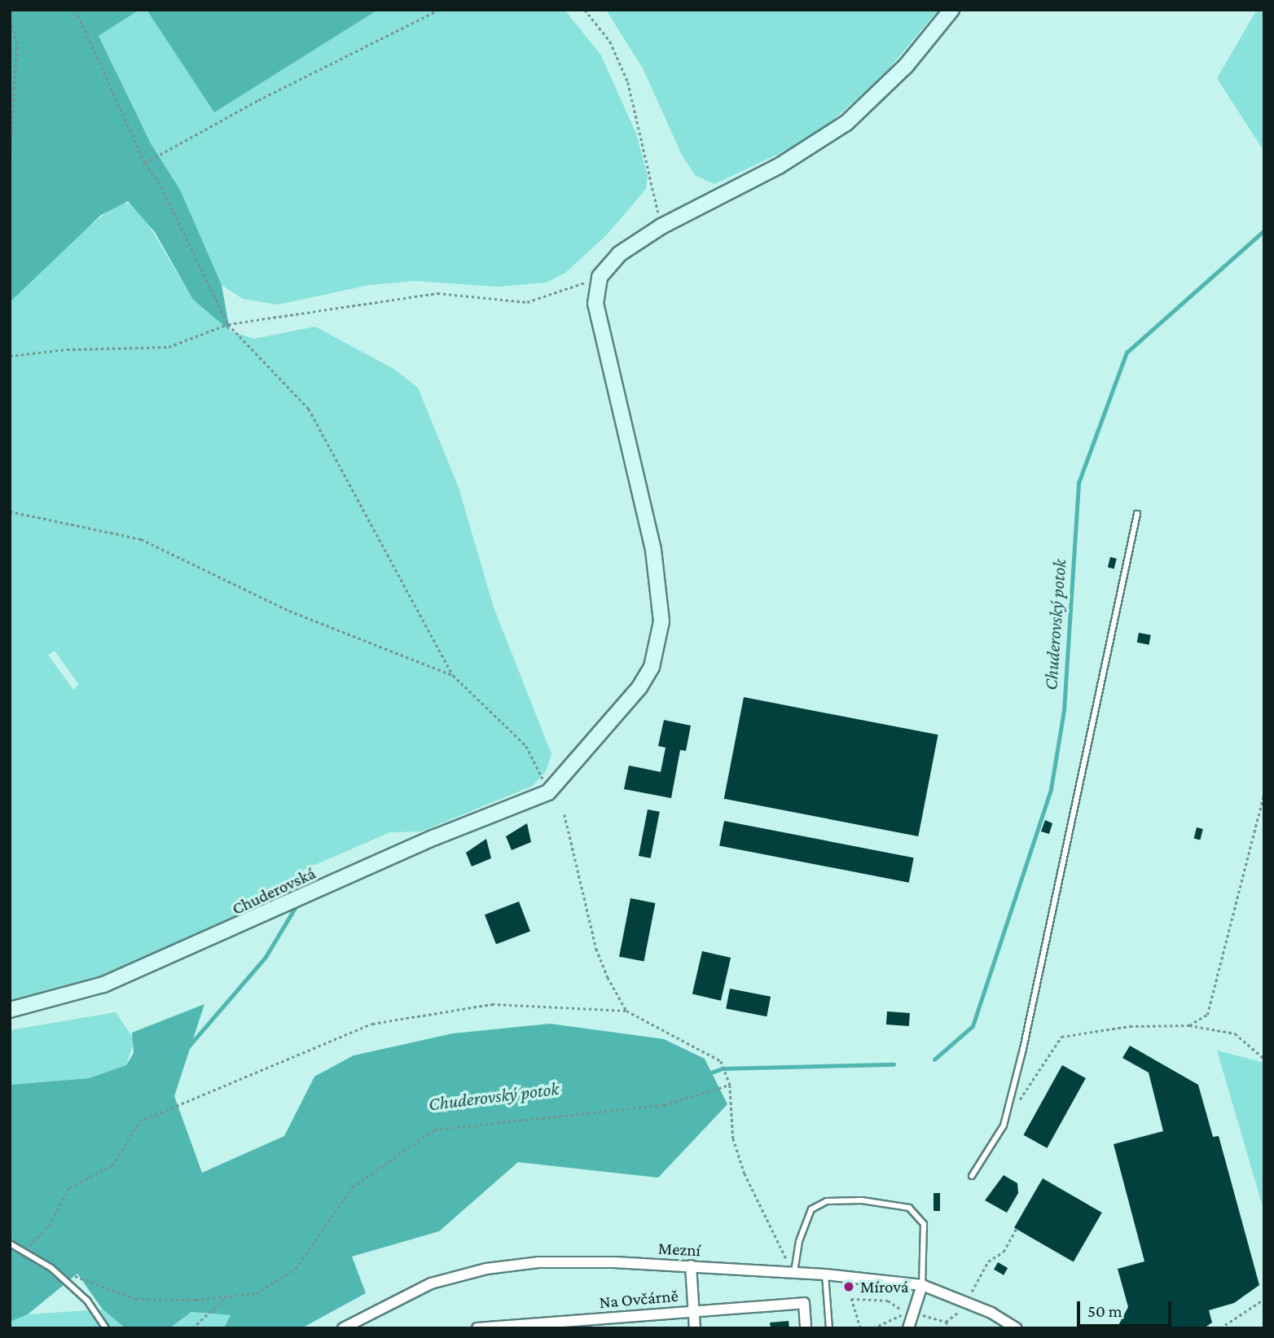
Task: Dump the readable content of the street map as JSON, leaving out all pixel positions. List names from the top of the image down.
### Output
{
  "streets": {
    "street": ["Chuderovská", "Mezní", "Na Ovčárně"]
  },
  "water": ["Chuderovský potok"],
  "places": ["Mírová"],
  "scale_bar": "50 m"
}
